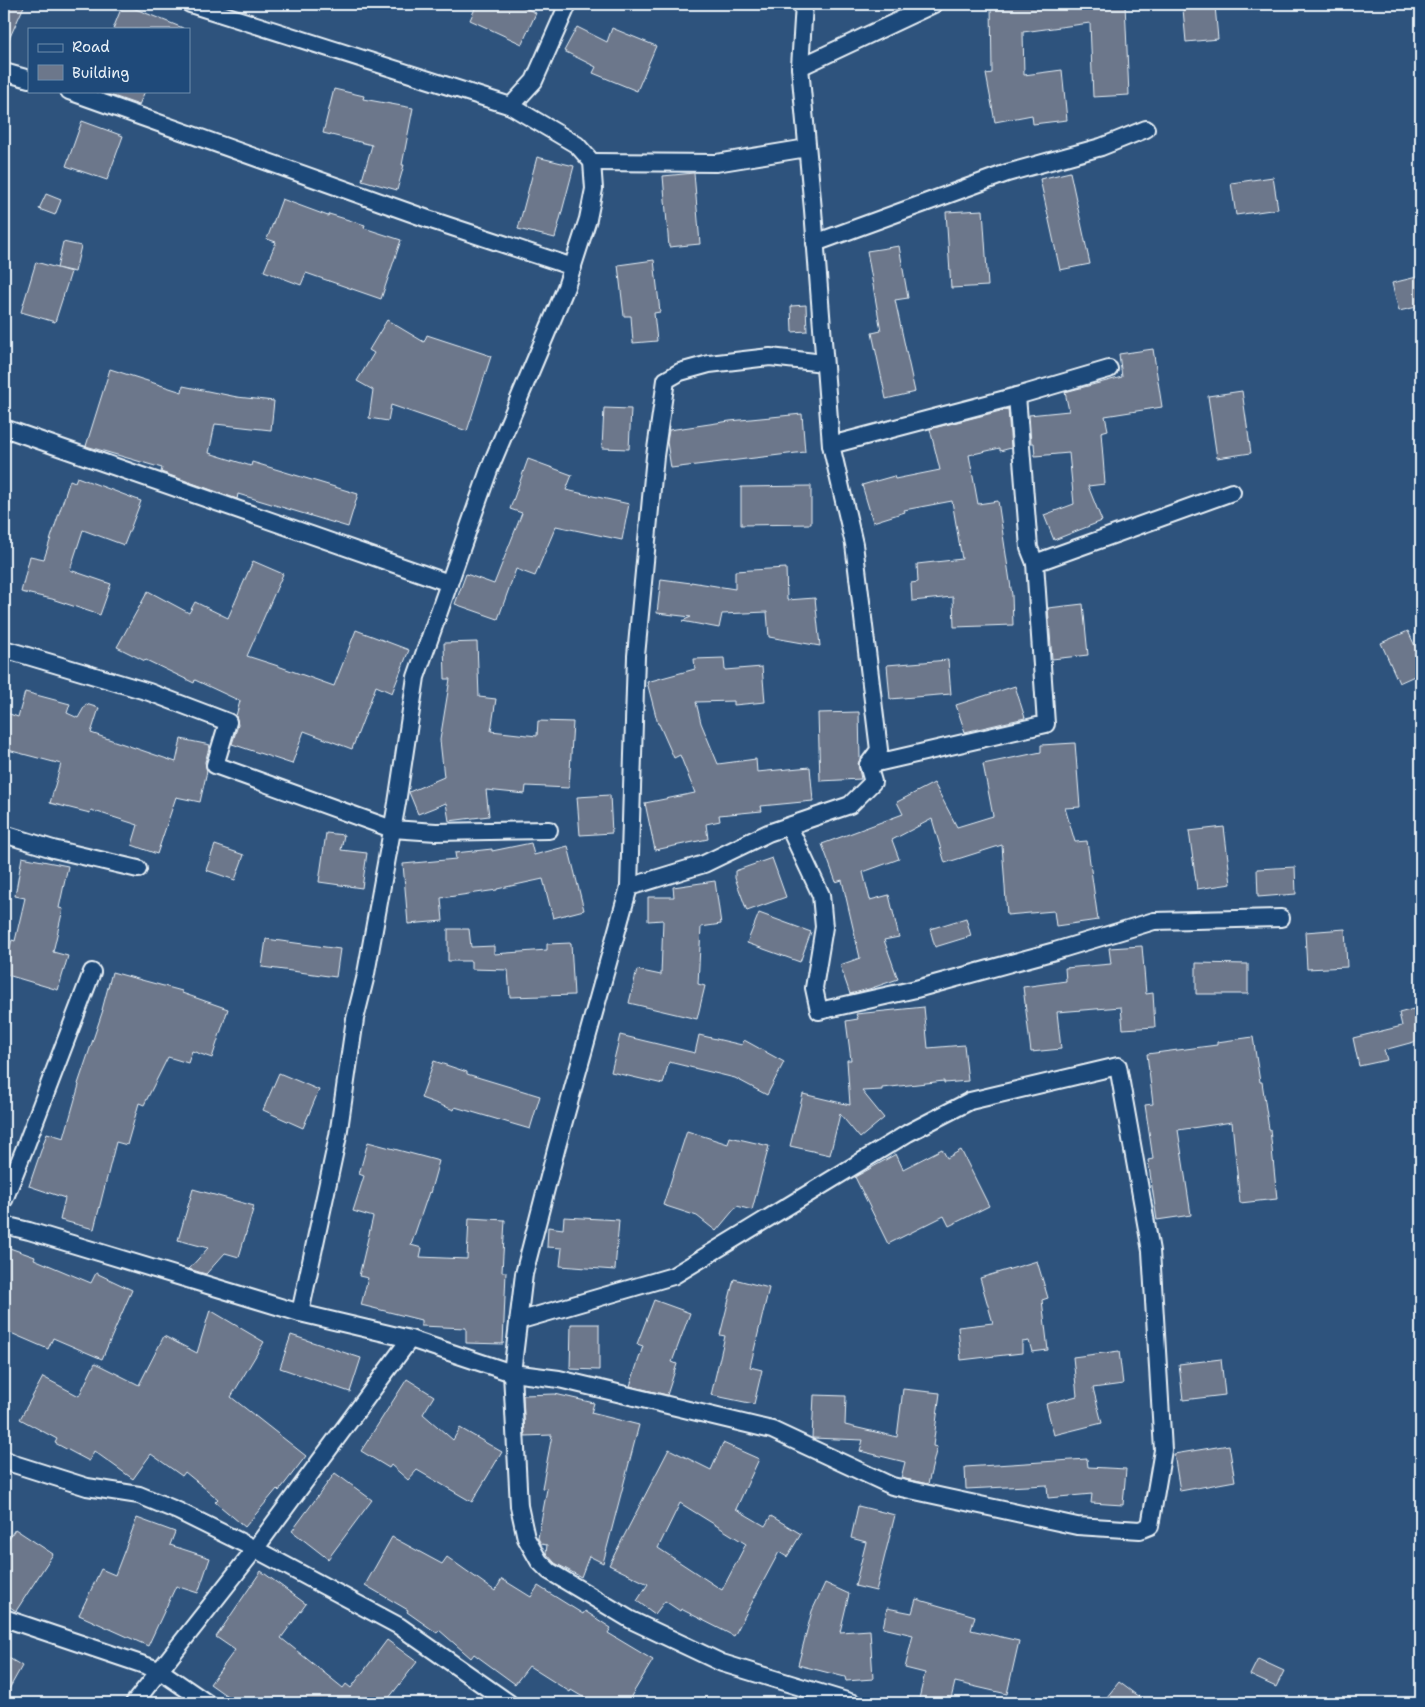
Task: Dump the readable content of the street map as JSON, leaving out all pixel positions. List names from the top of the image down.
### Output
{
  "legend": ["Road", "Building"]
}
